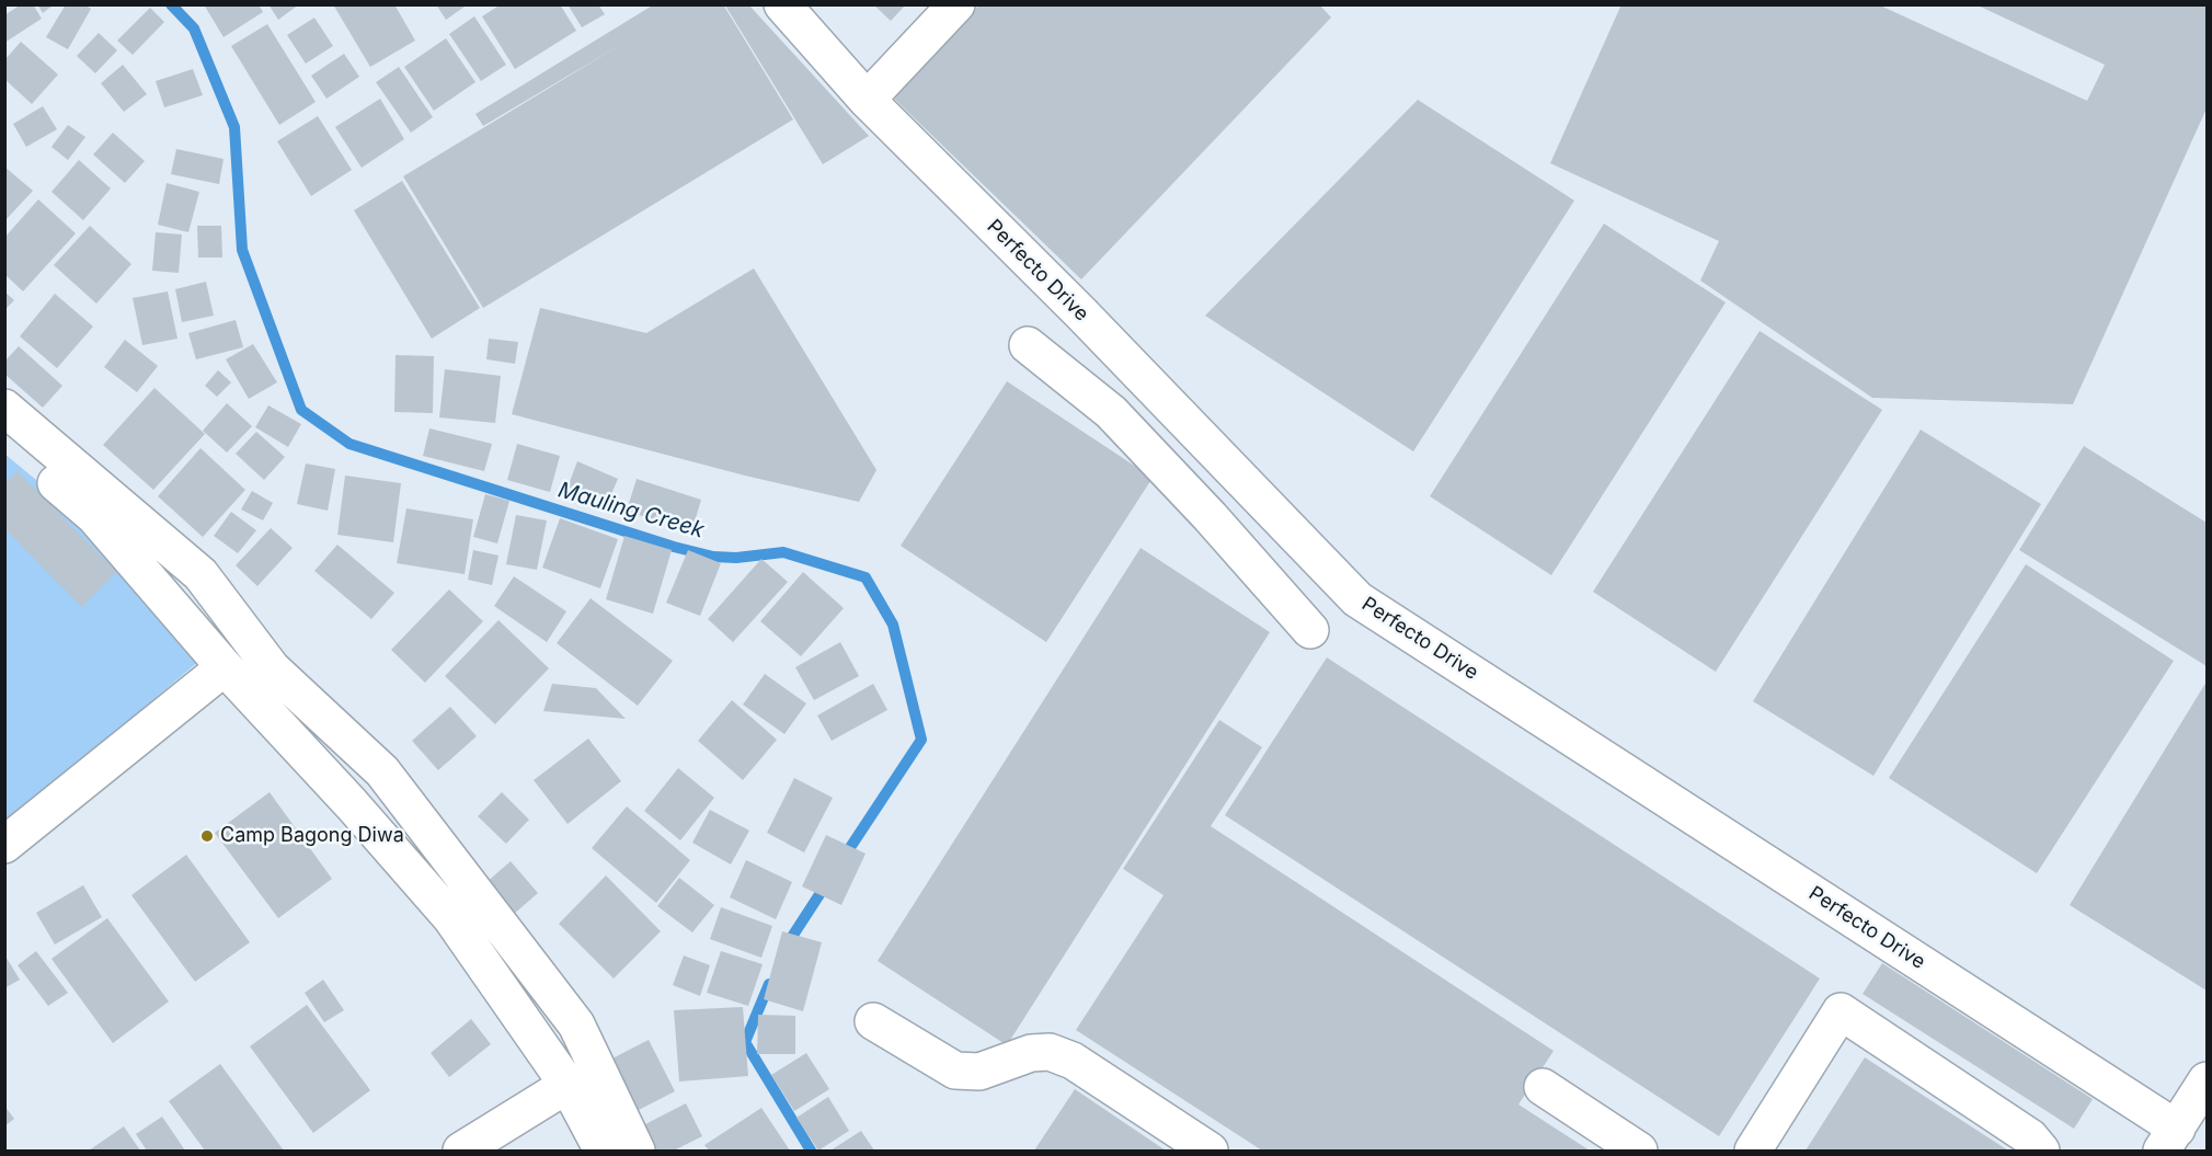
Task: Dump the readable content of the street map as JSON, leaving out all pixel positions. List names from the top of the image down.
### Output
{
  "streets": {
    "street": ["Perfecto Drive"]
  },
  "water": ["Mauling Creek"],
  "places": ["Camp Bagong Diwa"]
}
